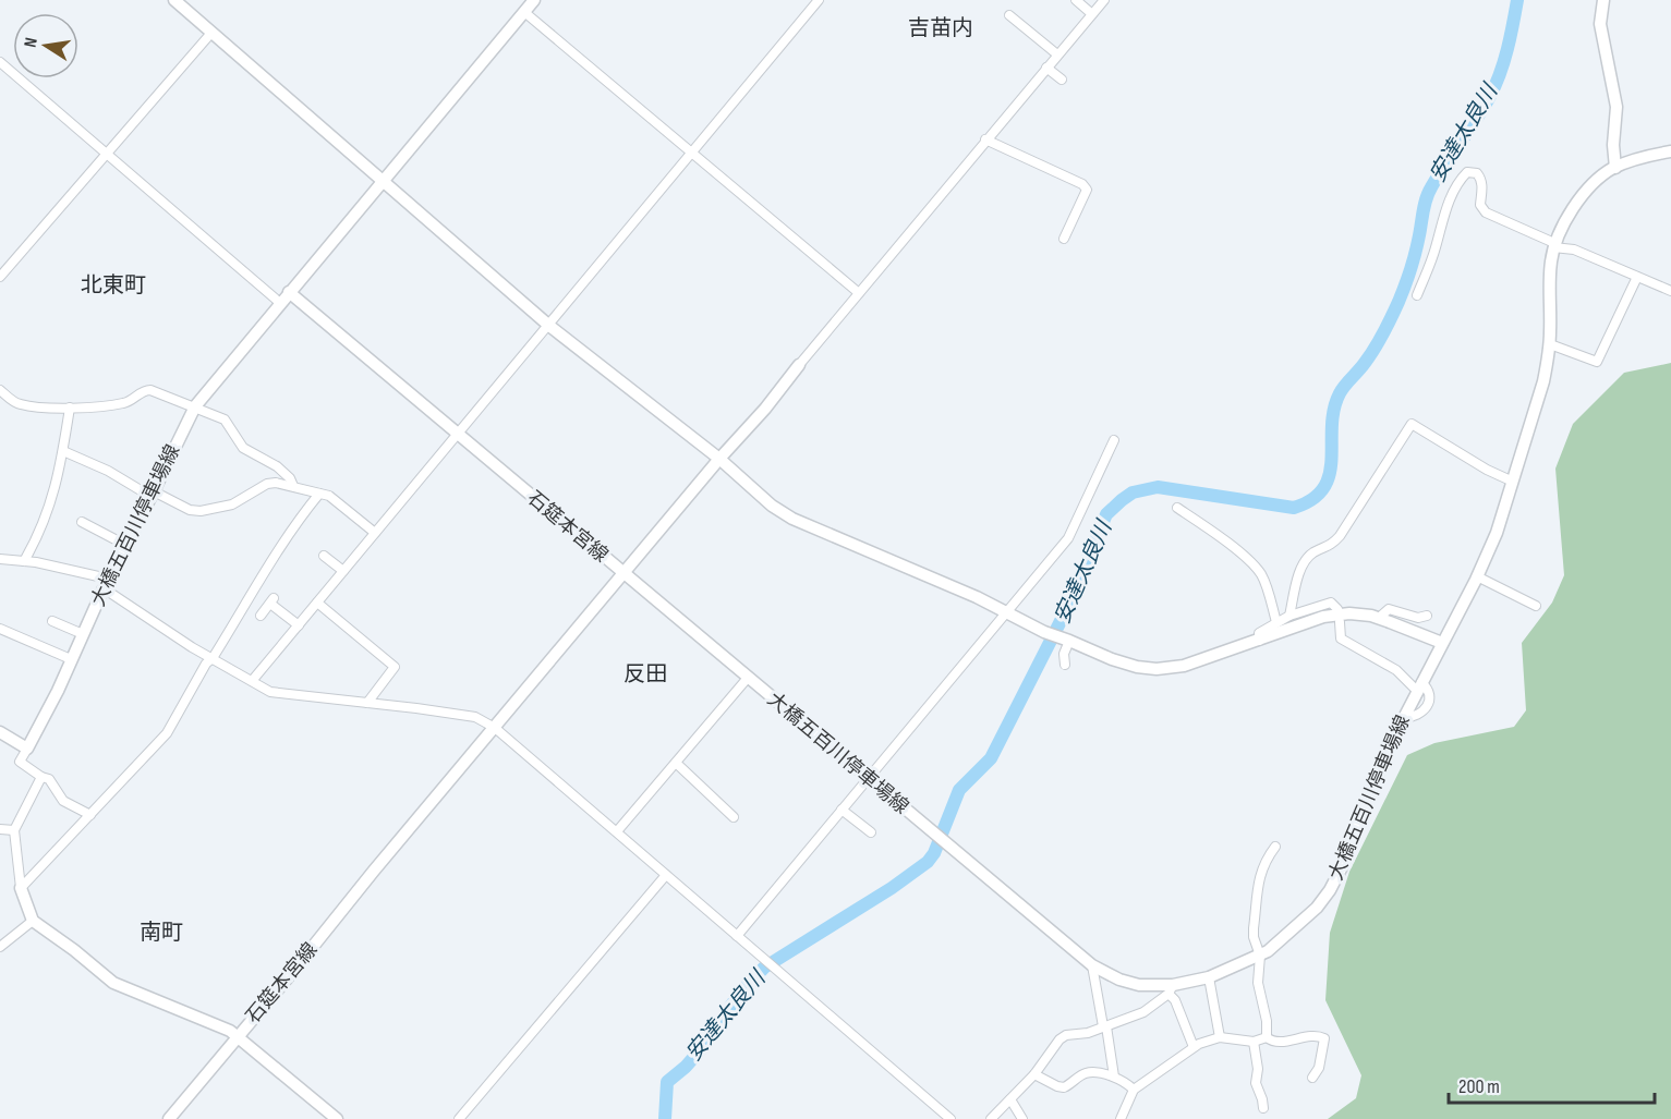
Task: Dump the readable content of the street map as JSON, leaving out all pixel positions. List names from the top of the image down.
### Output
{
  "streets": {
    "main road": ["大橋五百川停車場線", "石筵本宮線"]
  },
  "crossings": [
    ["大橋五百川停車場線", "石筵本宮線"]
  ],
  "districts": [
    "吉苗内",
    "北東町",
    "反田",
    "南町"
  ],
  "water": ["安達太良川"],
  "scale_bar": "200 m",
  "north": "left"
}
